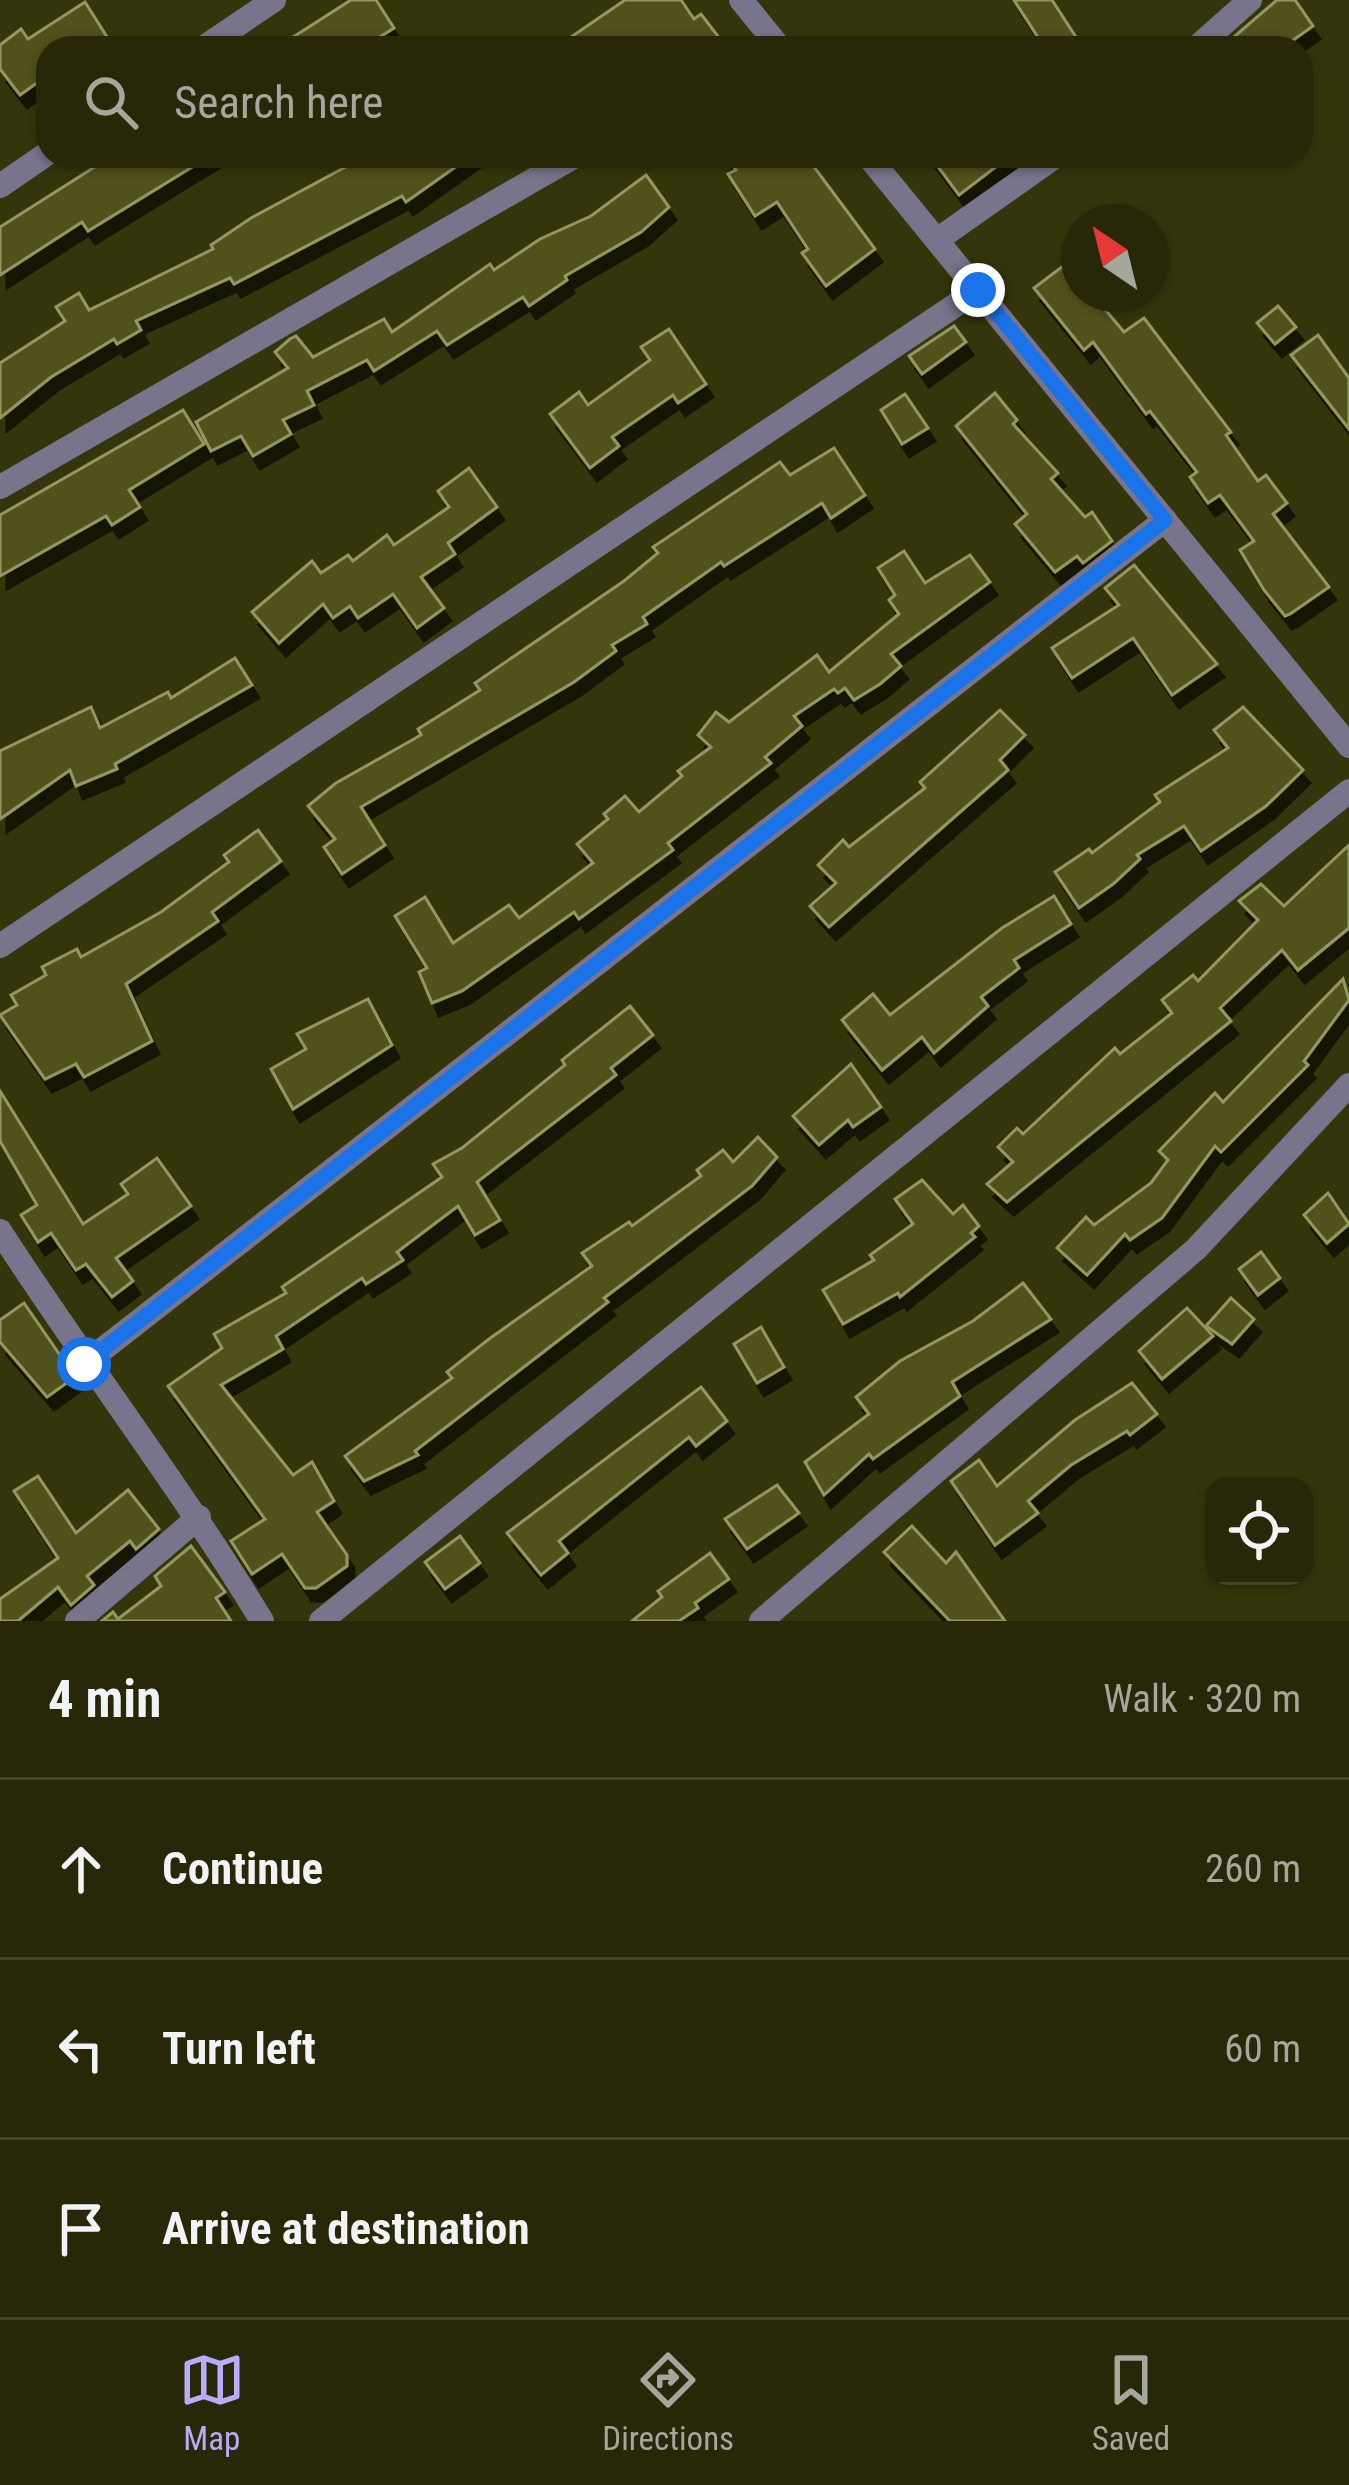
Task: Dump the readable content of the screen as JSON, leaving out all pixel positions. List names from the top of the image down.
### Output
{
  "north": "top left",
  "page": {
    "search": "Search here",
    "heading": ["4 min", "Walk · 320 m"],
    "list": [
      ["Continue", "260 m"],
      ["Turn left", "60 m"],
      "Arrive at destination"
    ],
    "nav": ["Map", "Directions", "Saved"]
  }
}
